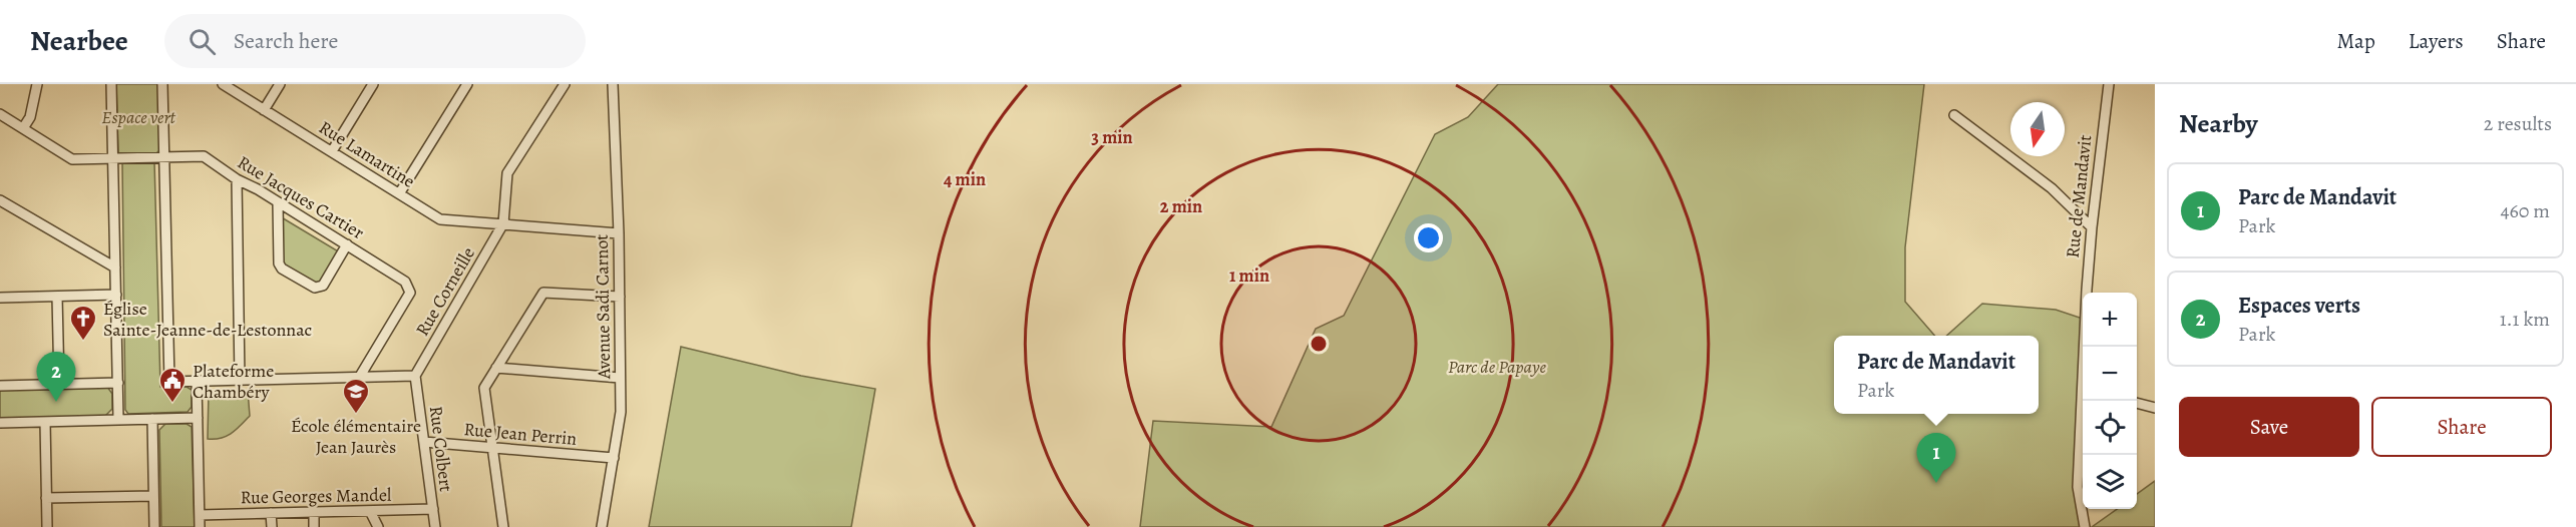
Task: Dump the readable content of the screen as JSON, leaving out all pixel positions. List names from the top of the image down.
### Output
{
  "streets": {
    "street": [
      "Rue Lamartine",
      "Rue de Mandavit",
      "Rue Jacques Cartier",
      "Rue Corneille",
      "Avenue Sadi Carnot",
      "Rue Jean Perrin",
      "Rue Colbert",
      "Rue Georges Mandel"
    ]
  },
  "crossings": [
    ["Rue Lamartine", "Rue Corneille"],
    ["Rue Lamartine", "Avenue Sadi Carnot"],
    ["Rue Corneille", "Rue Colbert"],
    ["Avenue Sadi Carnot", "Rue Jean Perrin"],
    ["Rue Jean Perrin", "Rue Colbert"],
    ["Rue Colbert", "Rue Georges Mandel"]
  ],
  "parks": ["Espace vert", "Parc de Papaye"],
  "places": {
    "church": ["Église Sainte-Jeanne-de-Lestonnac"],
    "public building": ["Plateforme Chambéry"],
    "school or university": ["École élémentaire Jean Jaurès"]
  },
  "north": "bottom",
  "page": {
    "header": "Nearbee",
    "search": "Search here",
    "nav": ["Map", "Layers", "Share"],
    "heading": ["Nearby", "2 results"],
    "list": [
      {
        "mark": "1",
        "name": "Parc de Mandavit",
        "note": "Park",
        "value": "460 m"
      },
      {
        "mark": "2",
        "name": "Espaces verts",
        "note": "Park",
        "value": "1.1 km"
      }
    ],
    "map_buttons": ["+", "−"],
    "popup": ["Parc de Mandavit", "Park"],
    "pins": ["2", "1"],
    "buttons": ["Save", "Share"]
  },
  "rings": [
    "3 min",
    "4 min",
    "2 min",
    "1 min"
  ]
}
